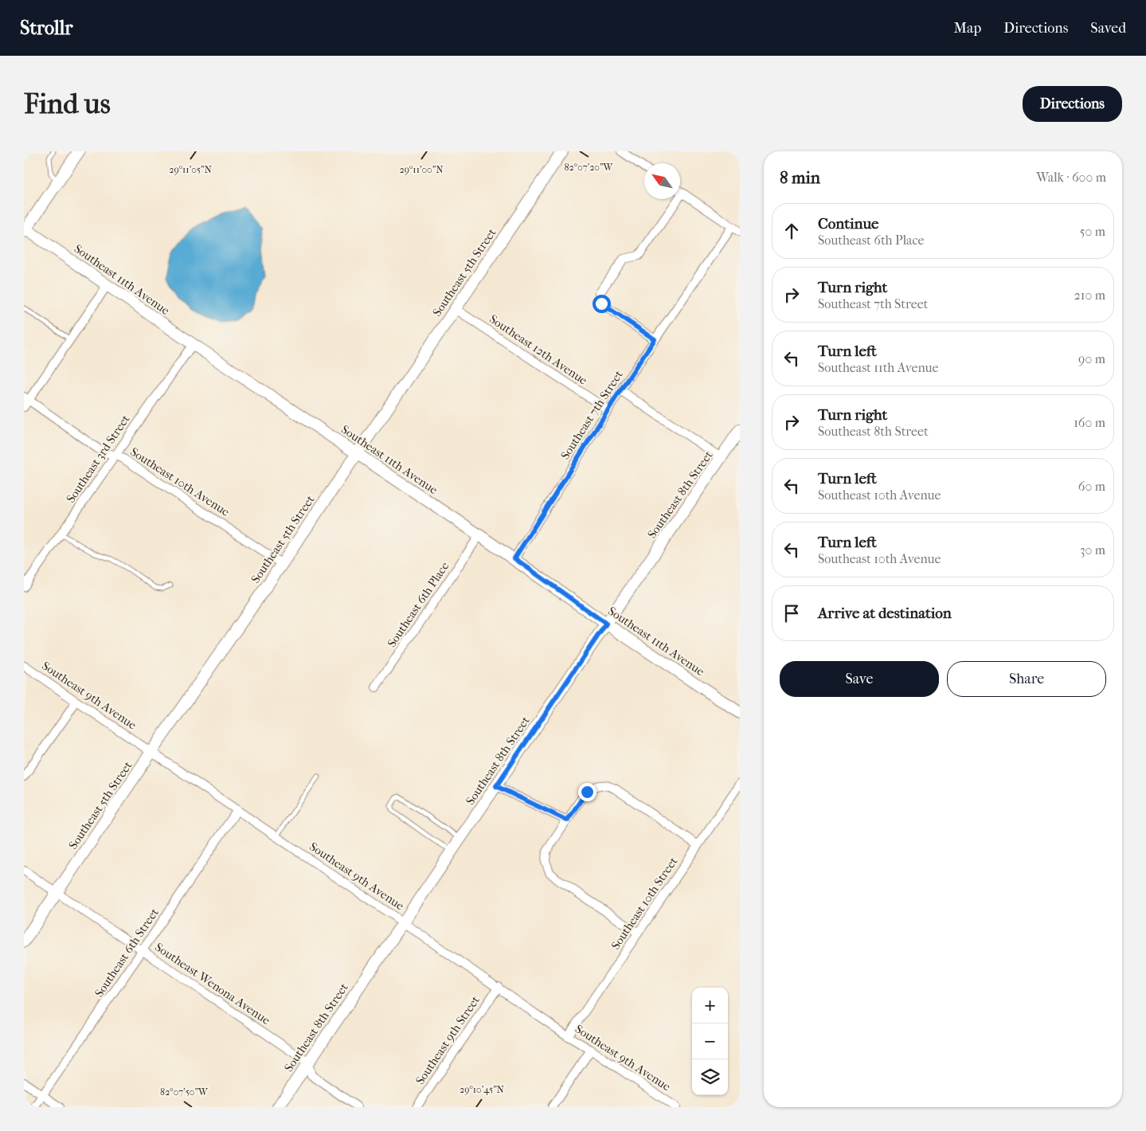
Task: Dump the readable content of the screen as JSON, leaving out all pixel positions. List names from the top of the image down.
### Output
{
  "streets": {
    "street": [
      "Southeast 5th Street",
      "Southeast 11th Avenue",
      "Southeast 12th Avenue",
      "Southeast 7th Street",
      "Southeast 3rd Street",
      "Southeast 10th Avenue",
      "Southeast 8th Street",
      "Southeast 6th Place",
      "Southeast 9th Avenue",
      "Southeast 10th Street",
      "Southeast 6th Street",
      "Southeast Wenona Avenue",
      "Southeast 9th Street"
    ]
  },
  "crossings": [
    ["Southeast 5th Street", "Southeast 11th Avenue"],
    ["Southeast 5th Street", "Southeast 12th Avenue"],
    ["Southeast 5th Street", "Southeast 10th Avenue"],
    ["Southeast 5th Street", "Southeast 9th Avenue"],
    ["Southeast 5th Street", "Southeast Wenona Avenue"],
    ["Southeast 11th Avenue", "Southeast 7th Street"],
    ["Southeast 11th Avenue", "Southeast 3rd Street"],
    ["Southeast 11th Avenue", "Southeast 8th Street"],
    ["Southeast 11th Avenue", "Southeast 6th Place"],
    ["Southeast 12th Avenue", "Southeast 7th Street"],
    ["Southeast 3rd Street", "Southeast 10th Avenue"],
    ["Southeast 8th Street", "Southeast 9th Avenue"],
    ["Southeast 8th Street", "Southeast Wenona Avenue"],
    ["Southeast 9th Avenue", "Southeast 10th Street"],
    ["Southeast 9th Avenue", "Southeast 6th Street"],
    ["Southeast 9th Avenue", "Southeast 9th Street"],
    ["Southeast 6th Street", "Southeast Wenona Avenue"]
  ],
  "north": "top left",
  "page": {
    "header": "Strollr",
    "nav": ["Map", "Directions", "Saved"],
    "buttons": [
      "Directions",
      ["Save", "Share"]
    ],
    "title": "Find us",
    "heading": ["8 min", "Walk · 600 m"],
    "list": [
      ["Continue", "Southeast 6th Place", "50 m"],
      ["Turn right", "Southeast 7th Street", "210 m"],
      ["Turn left", "Southeast 11th Avenue", "90 m"],
      ["Turn right", "Southeast 8th Street", "160 m"],
      ["Turn left", "Southeast 10th Avenue", "60 m"],
      ["Turn left", "Southeast 10th Avenue", "30 m"],
      "Arrive at destination"
    ],
    "map_buttons": ["+", "−"]
  },
  "coordinates": [
    "82°07'20\"W",
    "29°11'05\"N",
    "29°11'00\"N",
    "29°10'45\"N",
    "82°07'50\"W"
  ]
}
